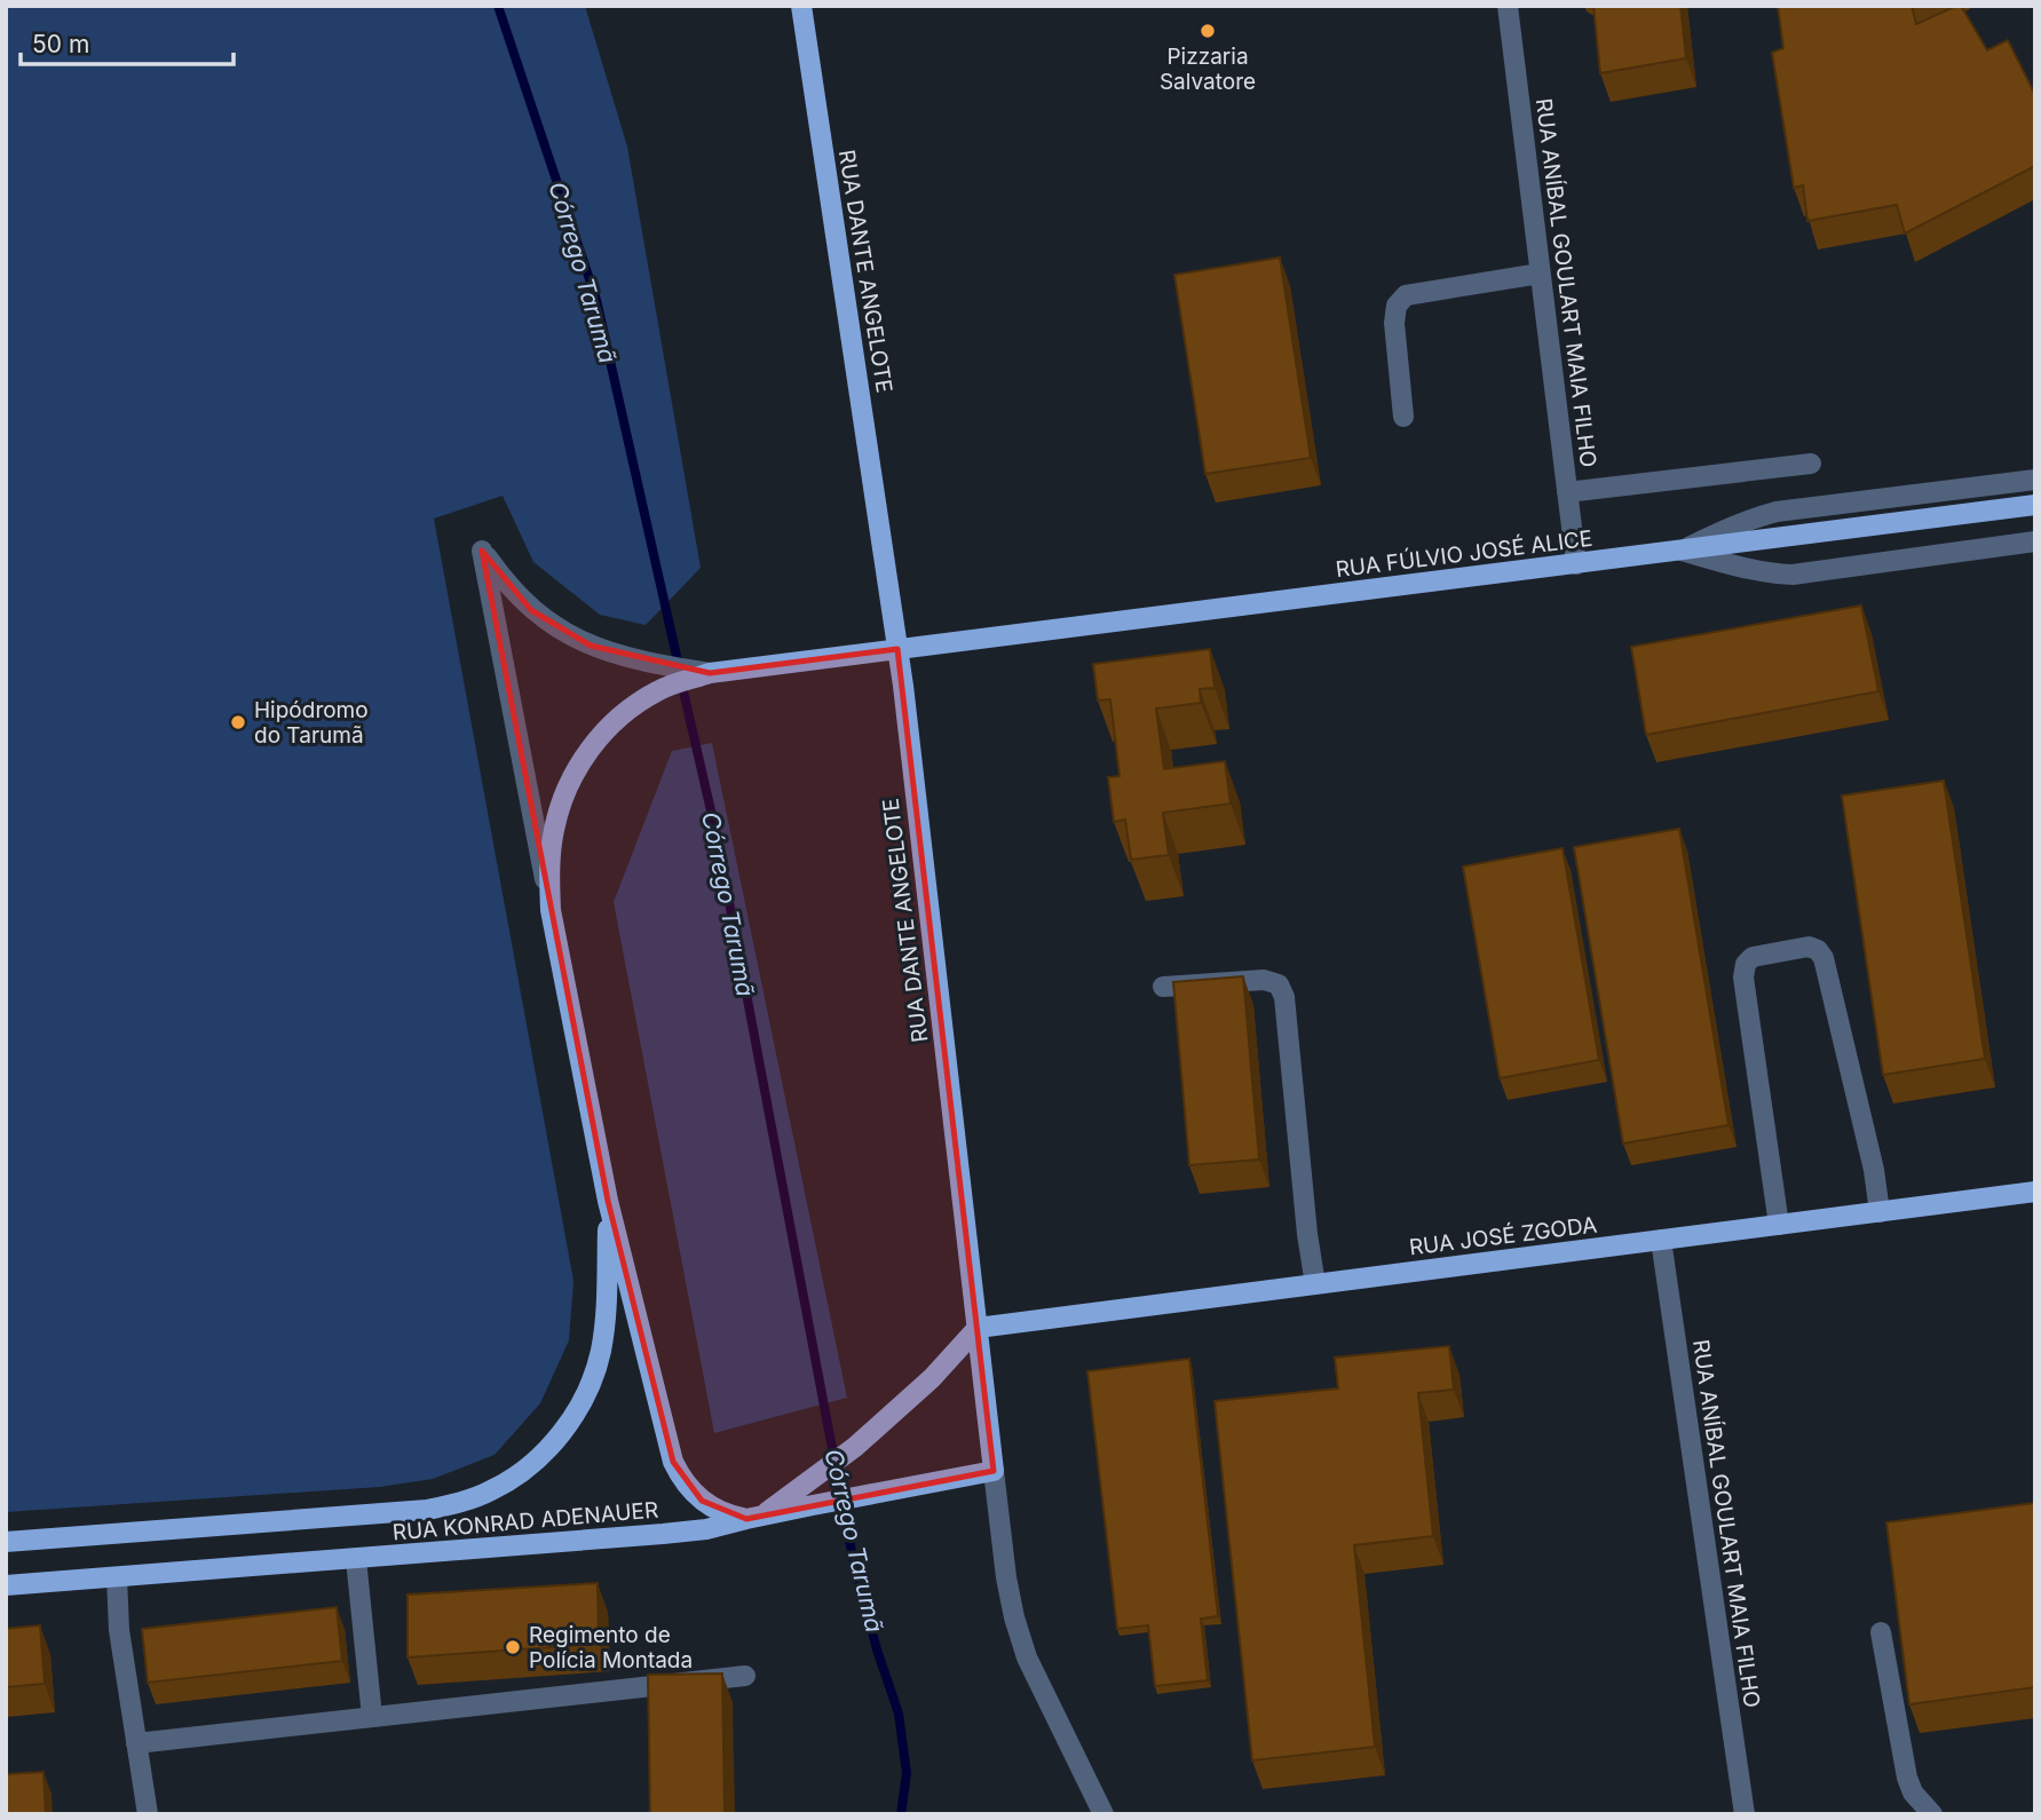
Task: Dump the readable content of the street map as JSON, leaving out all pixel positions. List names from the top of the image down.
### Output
{
  "streets": {
    "main road": [
      "RUA DANTE ANGELOTE",
      "RUA FÚLVIO JOSÉ ALICE",
      "RUA JOSÉ ZGODA",
      "RUA KONRAD ADENAUER"
    ],
    "street": ["RUA ANÍBAL GOULART MAIA FILHO"]
  },
  "crossings": [
    ["RUA DANTE ANGELOTE", "RUA FÚLVIO JOSÉ ALICE"],
    ["RUA DANTE ANGELOTE", "RUA JOSÉ ZGODA"],
    ["RUA DANTE ANGELOTE", "RUA KONRAD ADENAUER"],
    ["RUA ANÍBAL GOULART MAIA FILHO", "RUA FÚLVIO JOSÉ ALICE"],
    ["RUA ANÍBAL GOULART MAIA FILHO", "RUA JOSÉ ZGODA"],
    ["RUA FÚLVIO JOSÉ ALICE", "RUA KONRAD ADENAUER"],
    ["RUA JOSÉ ZGODA", "RUA KONRAD ADENAUER"]
  ],
  "water": ["Córrego Tarumã"],
  "places": ["Pizzaria Salvatore", "Hipódromo do Tarumã", "Regimento de Polícia Montada"],
  "scale_bar": "50 m"
}
